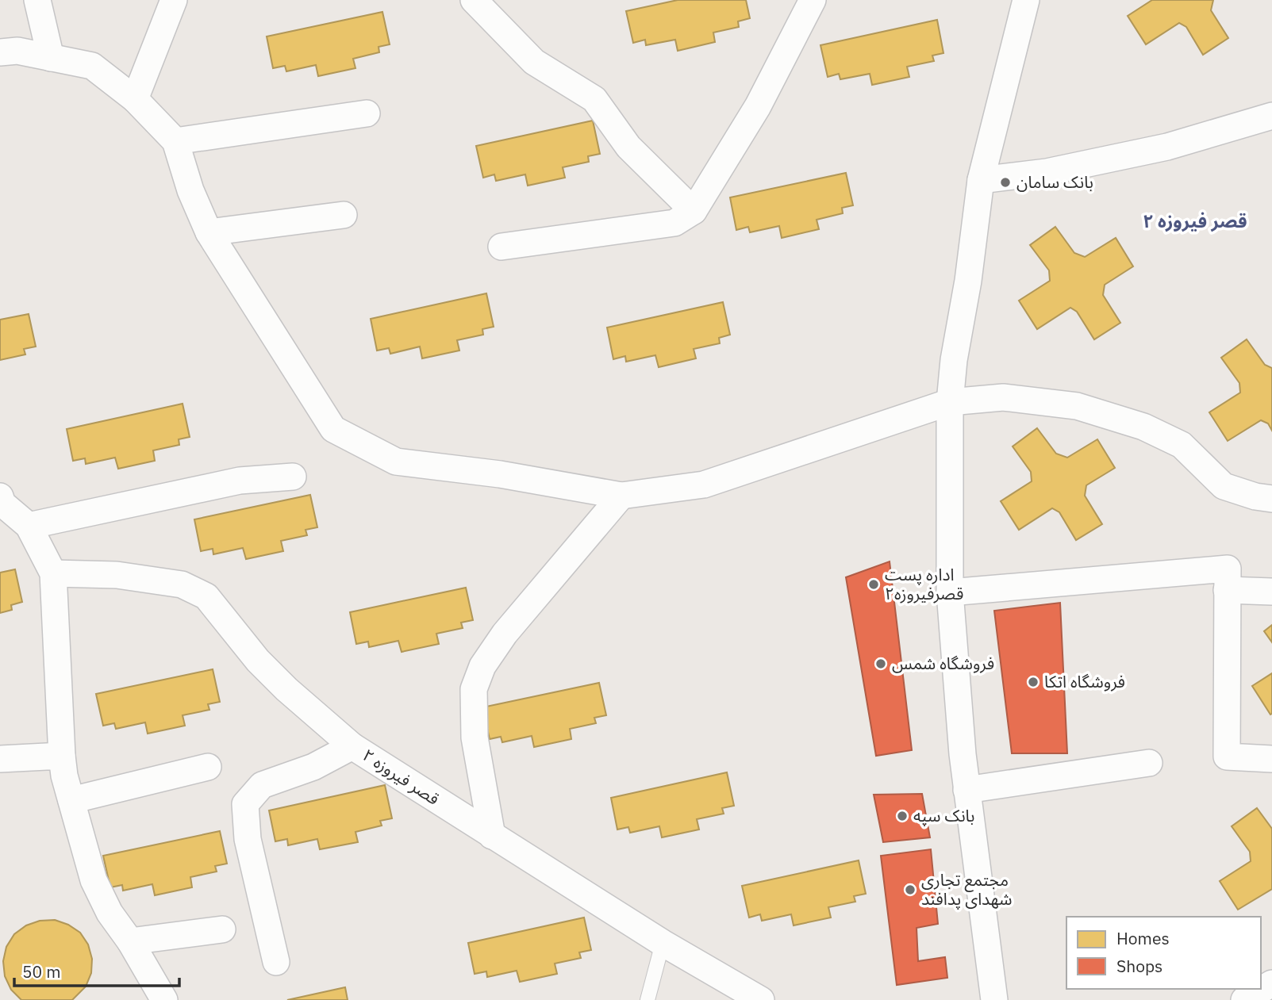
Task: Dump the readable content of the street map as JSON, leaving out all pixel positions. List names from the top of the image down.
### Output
{
  "streets": {
    "street": ["قصر فیروزه ۲"]
  },
  "districts": ["قصر فیروزه ۲"],
  "places": [
    "بانک سامان",
    "اداره پست قصرفیروزه۲",
    "فروشگاه شمس",
    "فروشگاه اتکا",
    "بانک سپه",
    "مجتمع تجاری شهدای پدافند"
  ],
  "legend": ["Homes", "Shops"],
  "scale_bar": "50 m"
}
